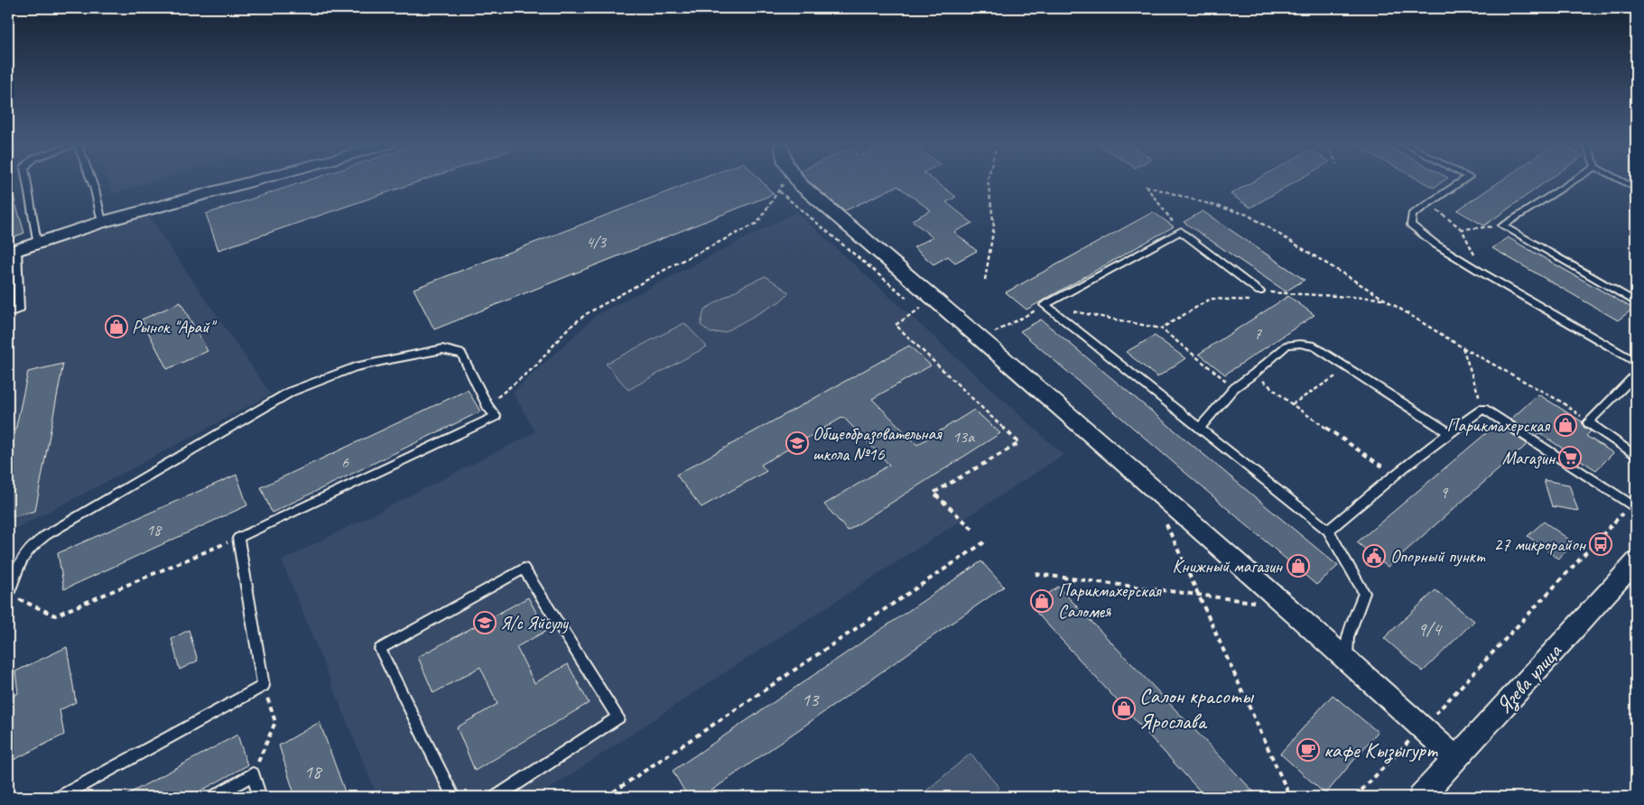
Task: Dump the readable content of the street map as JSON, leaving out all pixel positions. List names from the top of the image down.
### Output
{
  "streets": {
    "street": ["Язева улица"]
  },
  "places": {
    "shop": [
      "Рынок \"Арай\"",
      "Парикмахерская",
      "Книжный магазин",
      "Парикмахерская Саломея",
      "Салон красоты Ярослава"
    ],
    "school or university": ["Общеобразовательная школа №16", "Я/c Яйсулу"],
    "supermarket": ["Магазин"],
    "bus stop": ["27 микрорайон"],
    "public building": ["Опорный пункт"],
    "cafe": ["кафе Кызыгурт"]
  },
  "house_numbers": [
    "4/3",
    "7",
    "13а",
    "6",
    "9",
    "18",
    "9/4",
    "13",
    "18"
  ]
}
